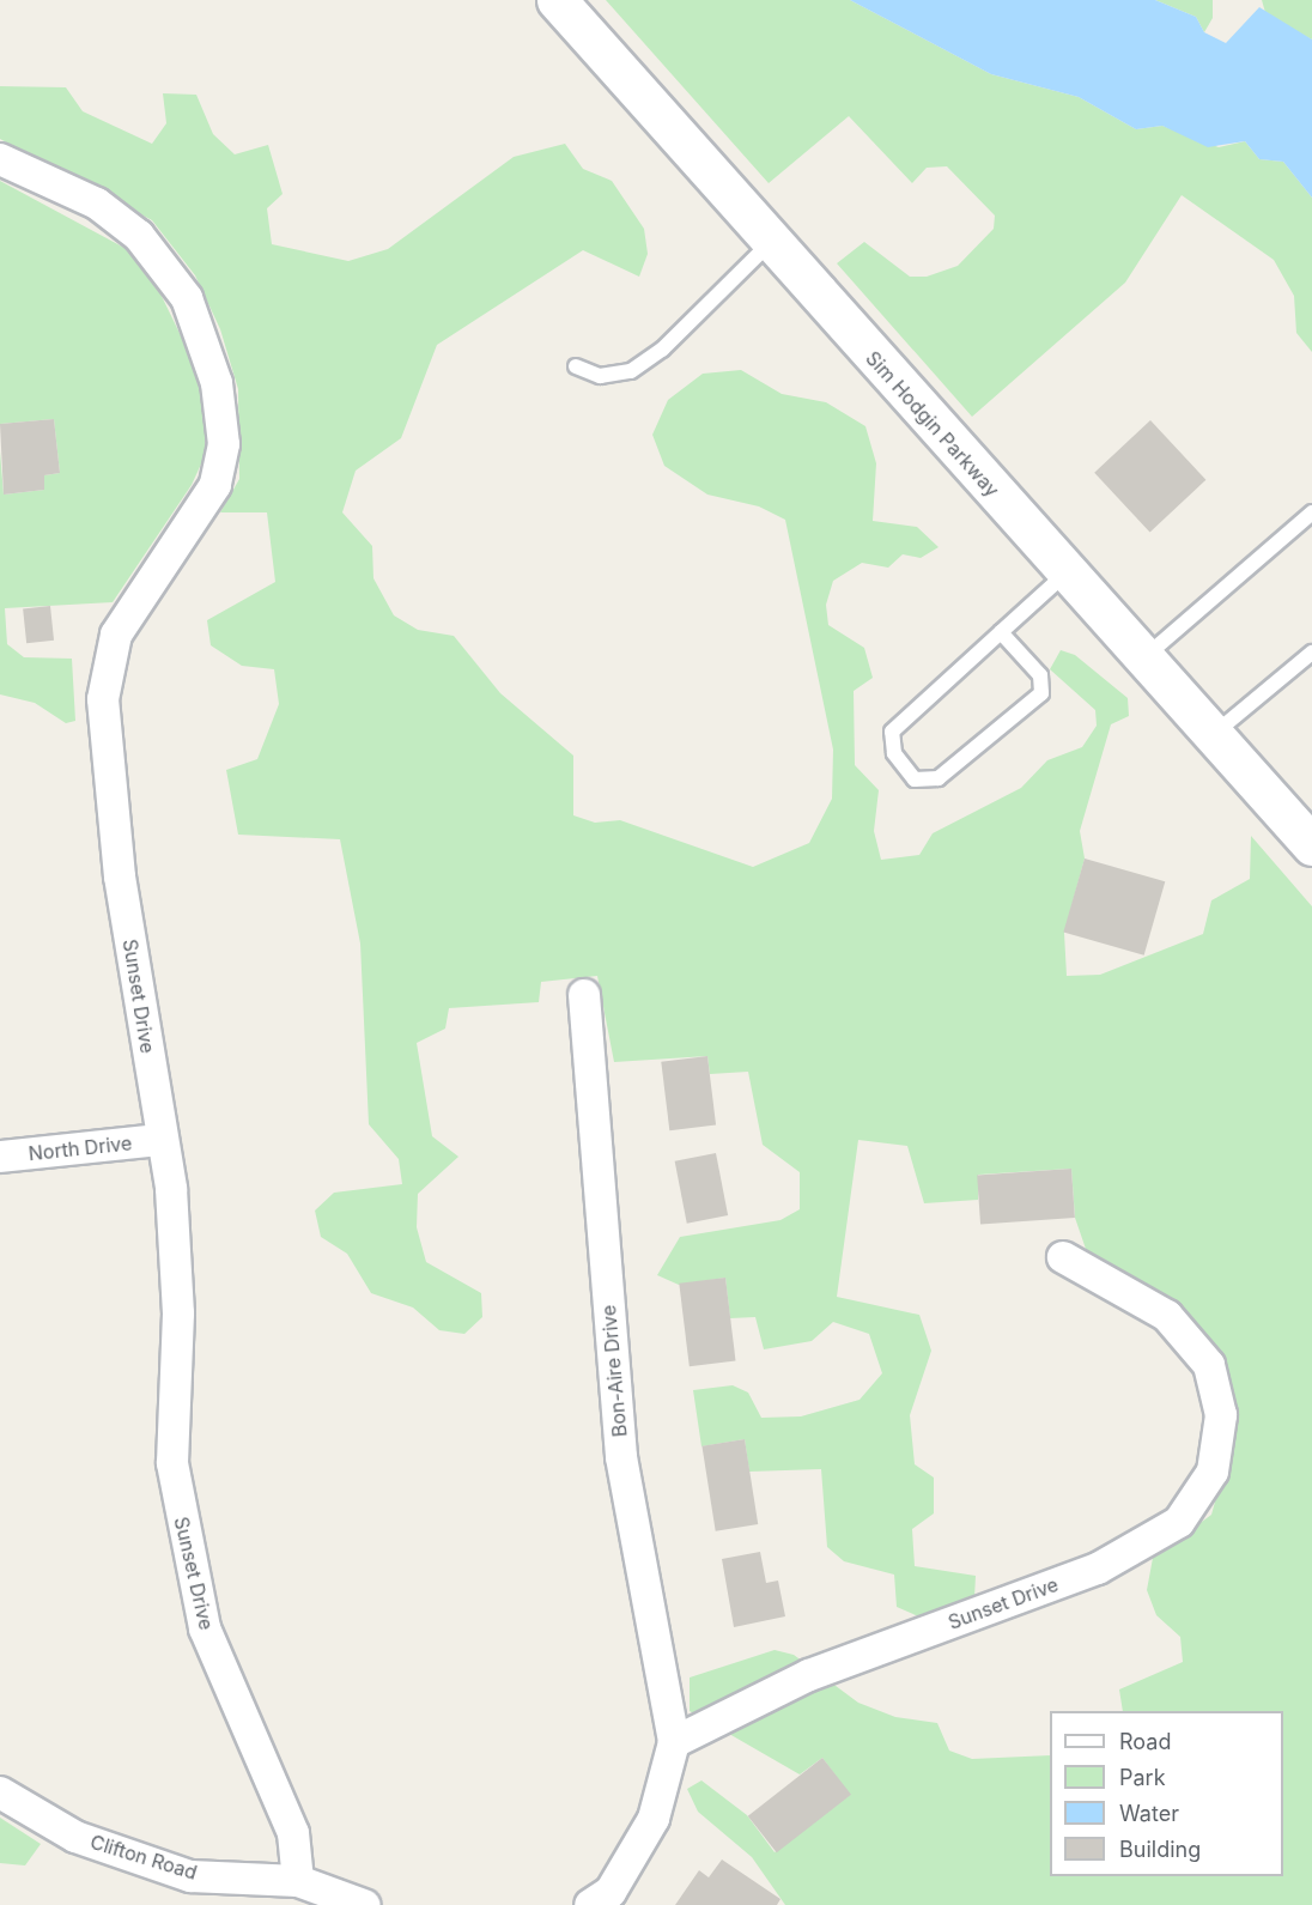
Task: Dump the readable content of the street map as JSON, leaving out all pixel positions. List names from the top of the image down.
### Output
{
  "streets": {
    "street": [
      "Sim Hodgin Parkway",
      "Sunset Drive",
      "North Drive",
      "Bon-Aire Drive",
      "Clifton Road"
    ]
  },
  "crossings": [
    ["Sunset Drive", "North Drive"],
    ["Sunset Drive", "Bon-Aire Drive"],
    ["Sunset Drive", "Clifton Road"]
  ],
  "legend": [
    "Road",
    "Park",
    "Water",
    "Building"
  ]
}
